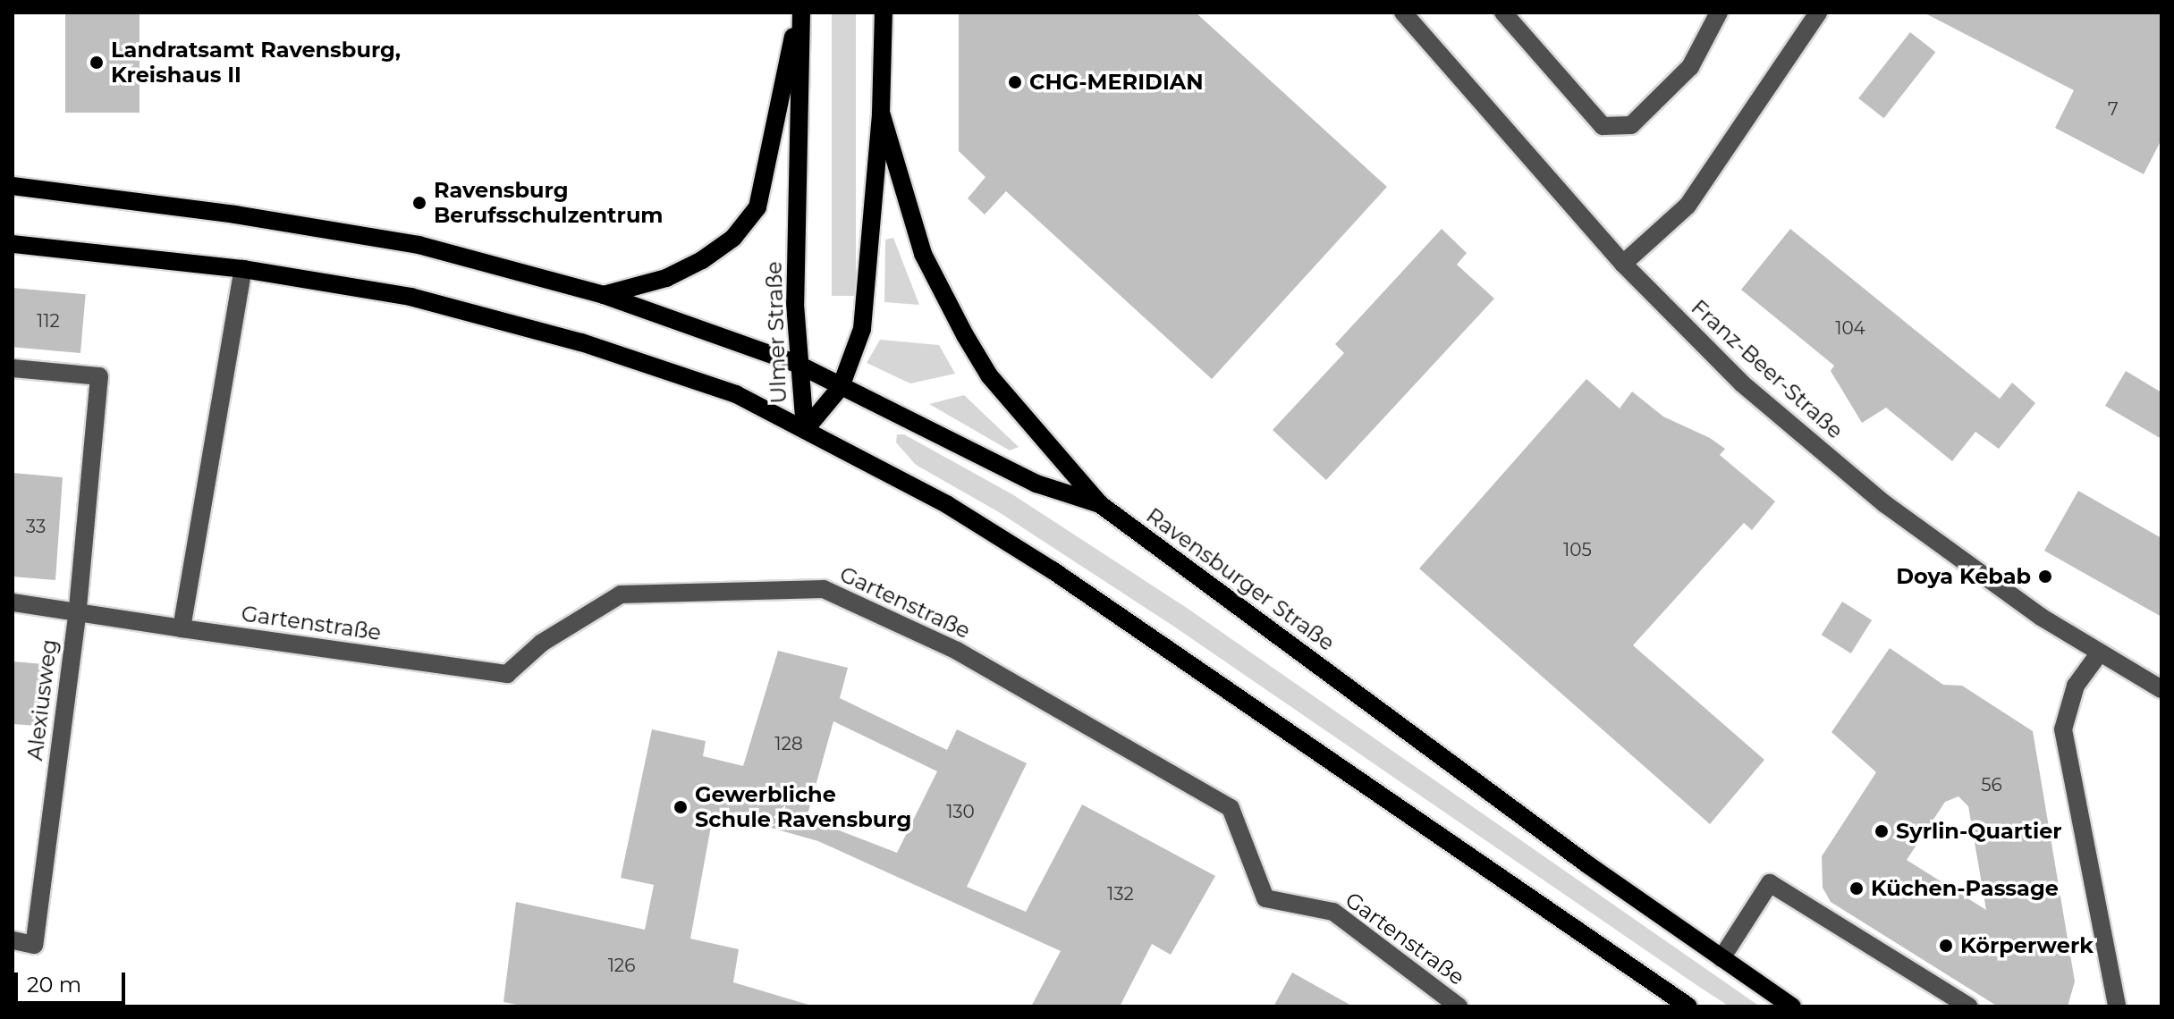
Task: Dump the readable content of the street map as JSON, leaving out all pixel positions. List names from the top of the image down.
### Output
{
  "streets": {
    "main road": ["Ulmer Straße", "Ravensburger Straße"],
    "street": ["Franz-Beer-Straße", "Gartenstraße", "Alexiusweg"]
  },
  "crossings": [
    ["Ulmer Straße", "Ravensburger Straße"]
  ],
  "places": [
    "Landratsamt Ravensburg, Kreishaus II",
    "CHG-MERIDIAN",
    "Ravensburg Berufsschulzentrum",
    "Doya Kebab",
    "Gewerbliche Schule Ravensburg",
    "Syrlin-Quartier",
    "Küchen-Passage",
    "Körperwerk"
  ],
  "house_numbers": [
    "7",
    "112",
    "104",
    "33",
    "105",
    "128",
    "56",
    "130",
    "132",
    "126"
  ],
  "scale_bar": "20 m"
}
